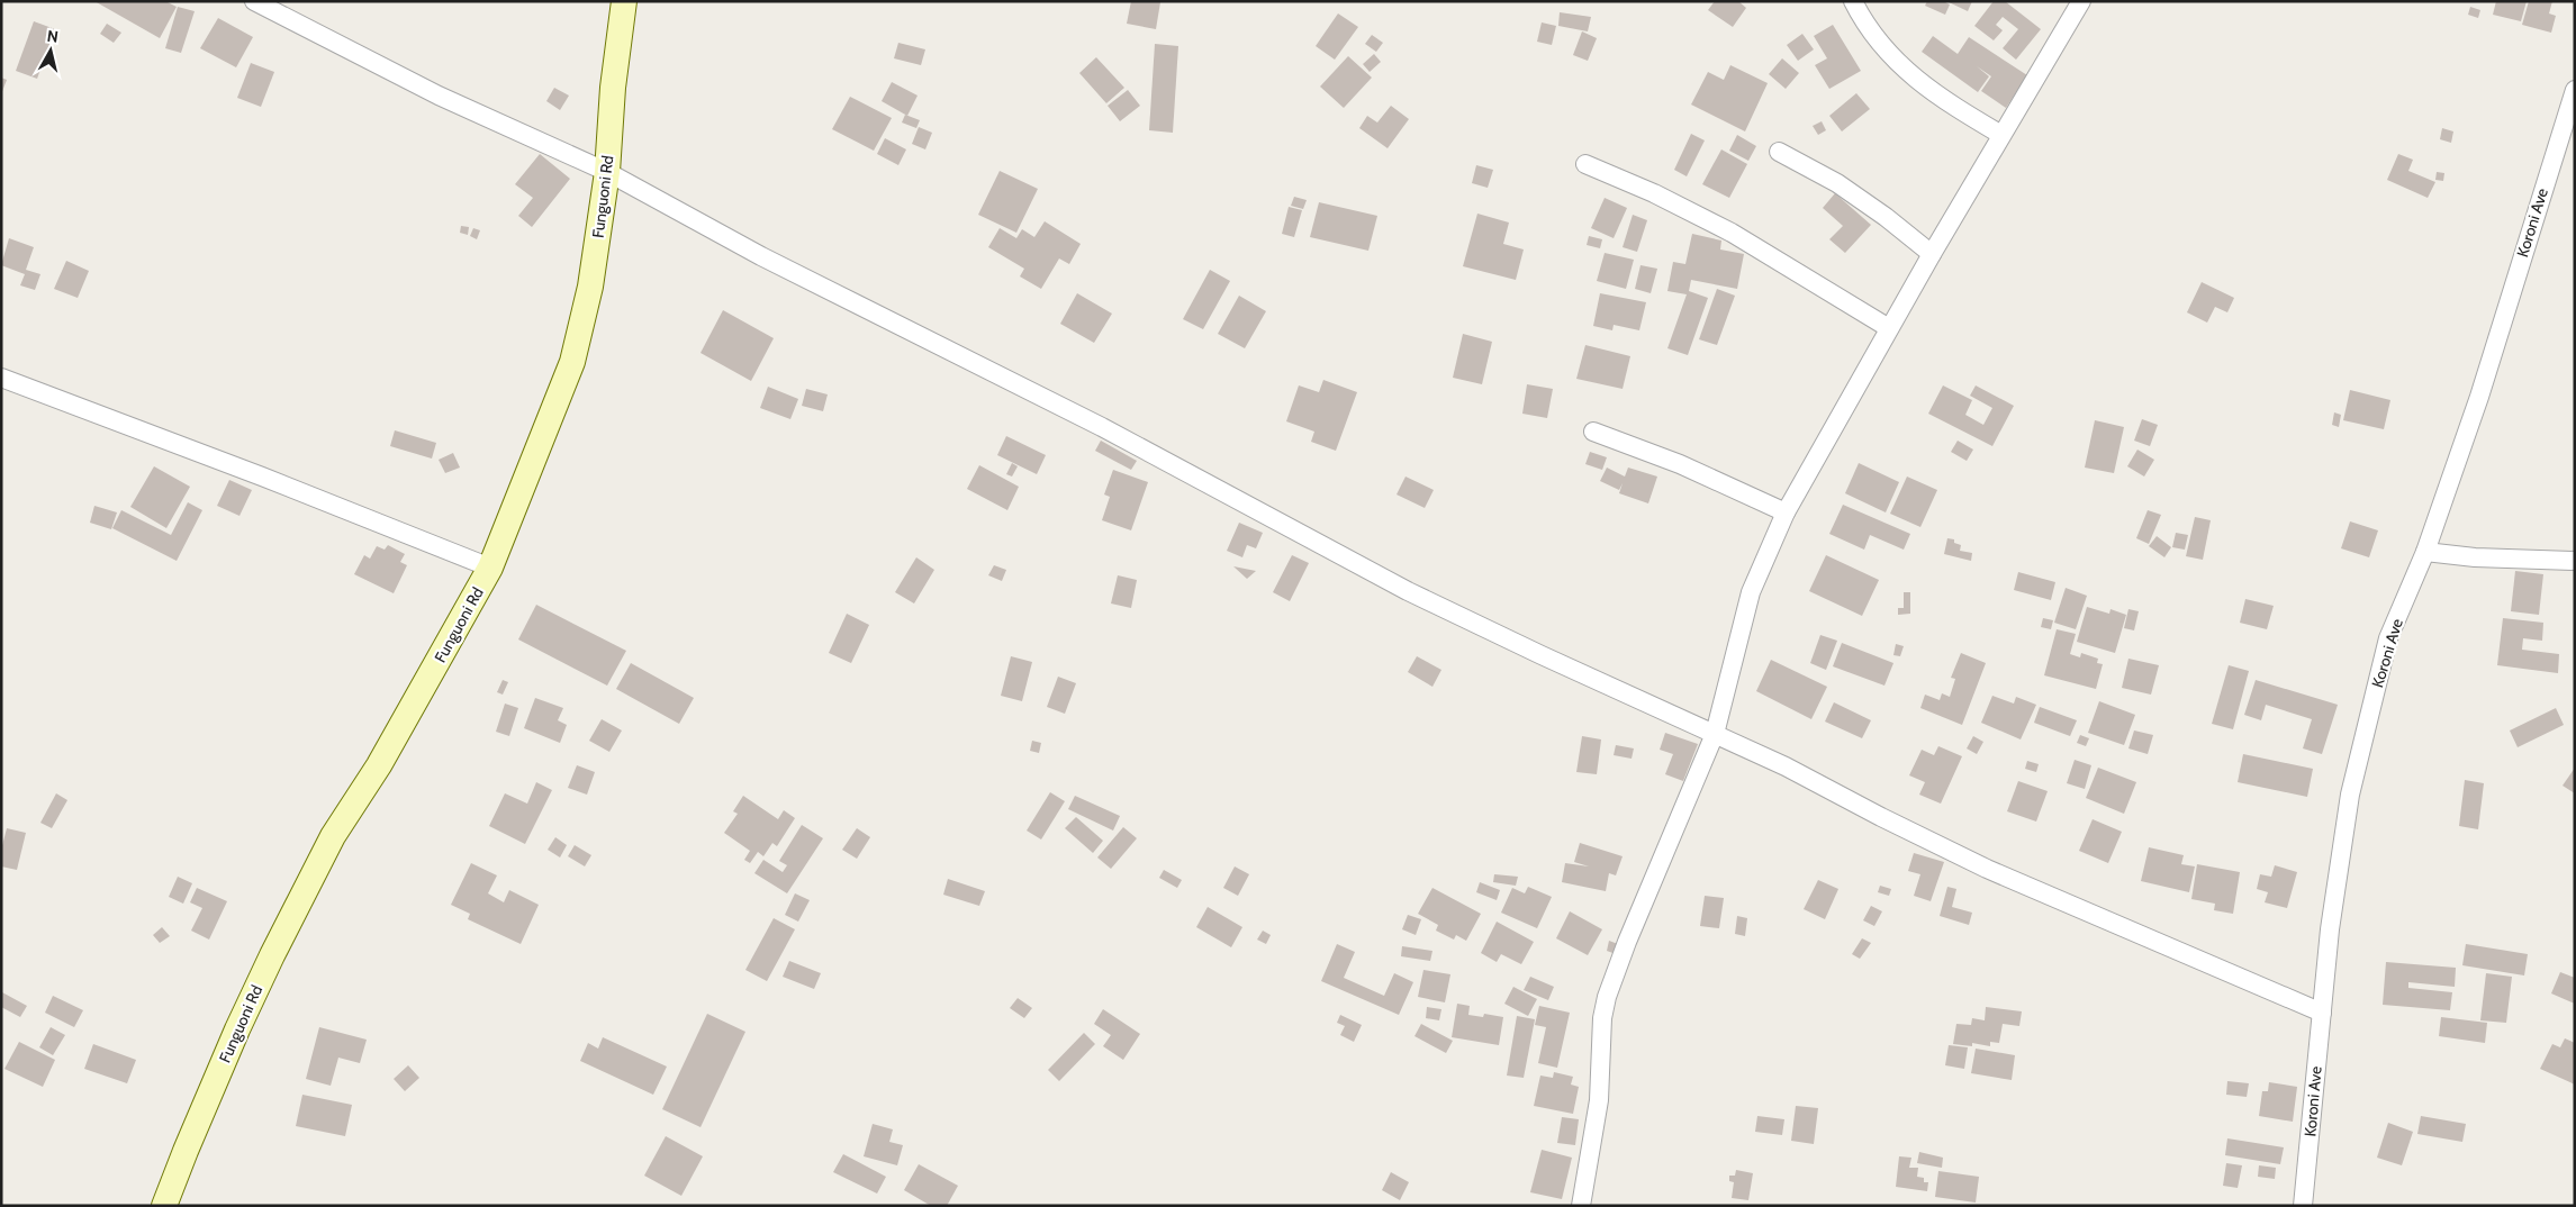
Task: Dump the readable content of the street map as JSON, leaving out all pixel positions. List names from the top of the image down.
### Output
{
  "streets": {
    "street": ["Funguoni Rd", "Koroni Ave"]
  },
  "north": "top"
}
